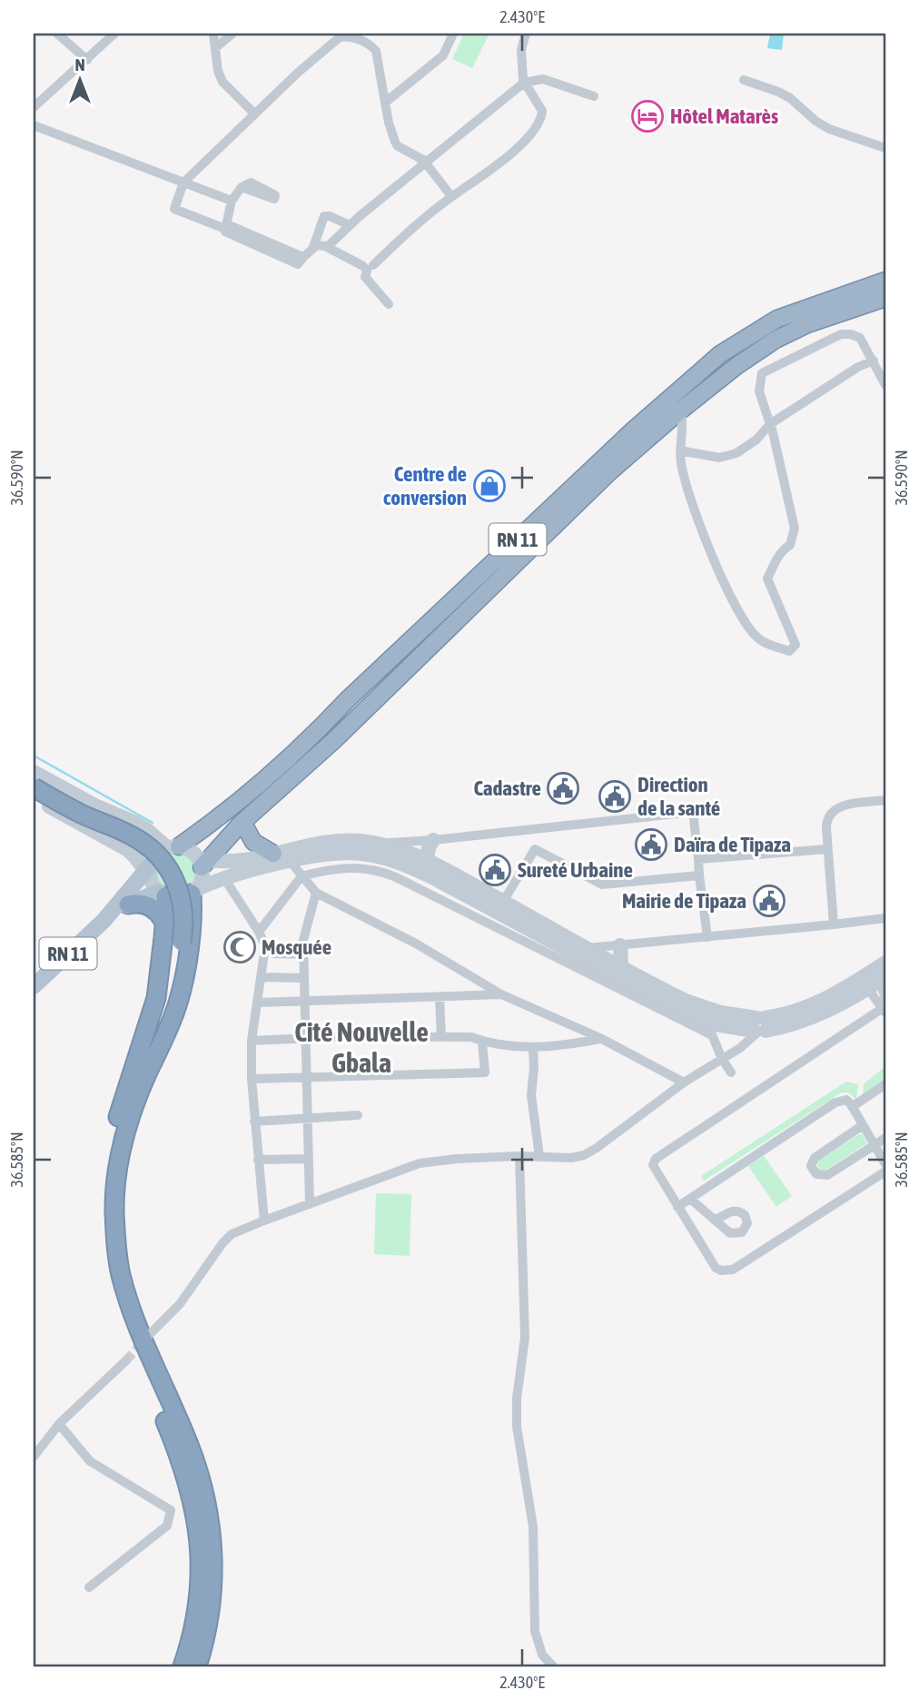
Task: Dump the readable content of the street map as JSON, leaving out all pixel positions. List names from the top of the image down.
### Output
{
  "streets": {
    "highway": ["RN 11"]
  },
  "districts": ["Cité Nouvelle Gbala"],
  "places": {
    "hotel": ["Hôtel Matarès"],
    "shop": ["Centre de conversion"],
    "public building": [
      "Cadastre",
      "Direction de la santé",
      "Daïra de Tipaza",
      "Sureté Urbaine",
      "Mairie de Tipaza"
    ],
    "mosque": ["Mosquée"]
  },
  "north": "top",
  "coordinates": ["2.430°E", "36.590°N", "36.585°N"]
}
